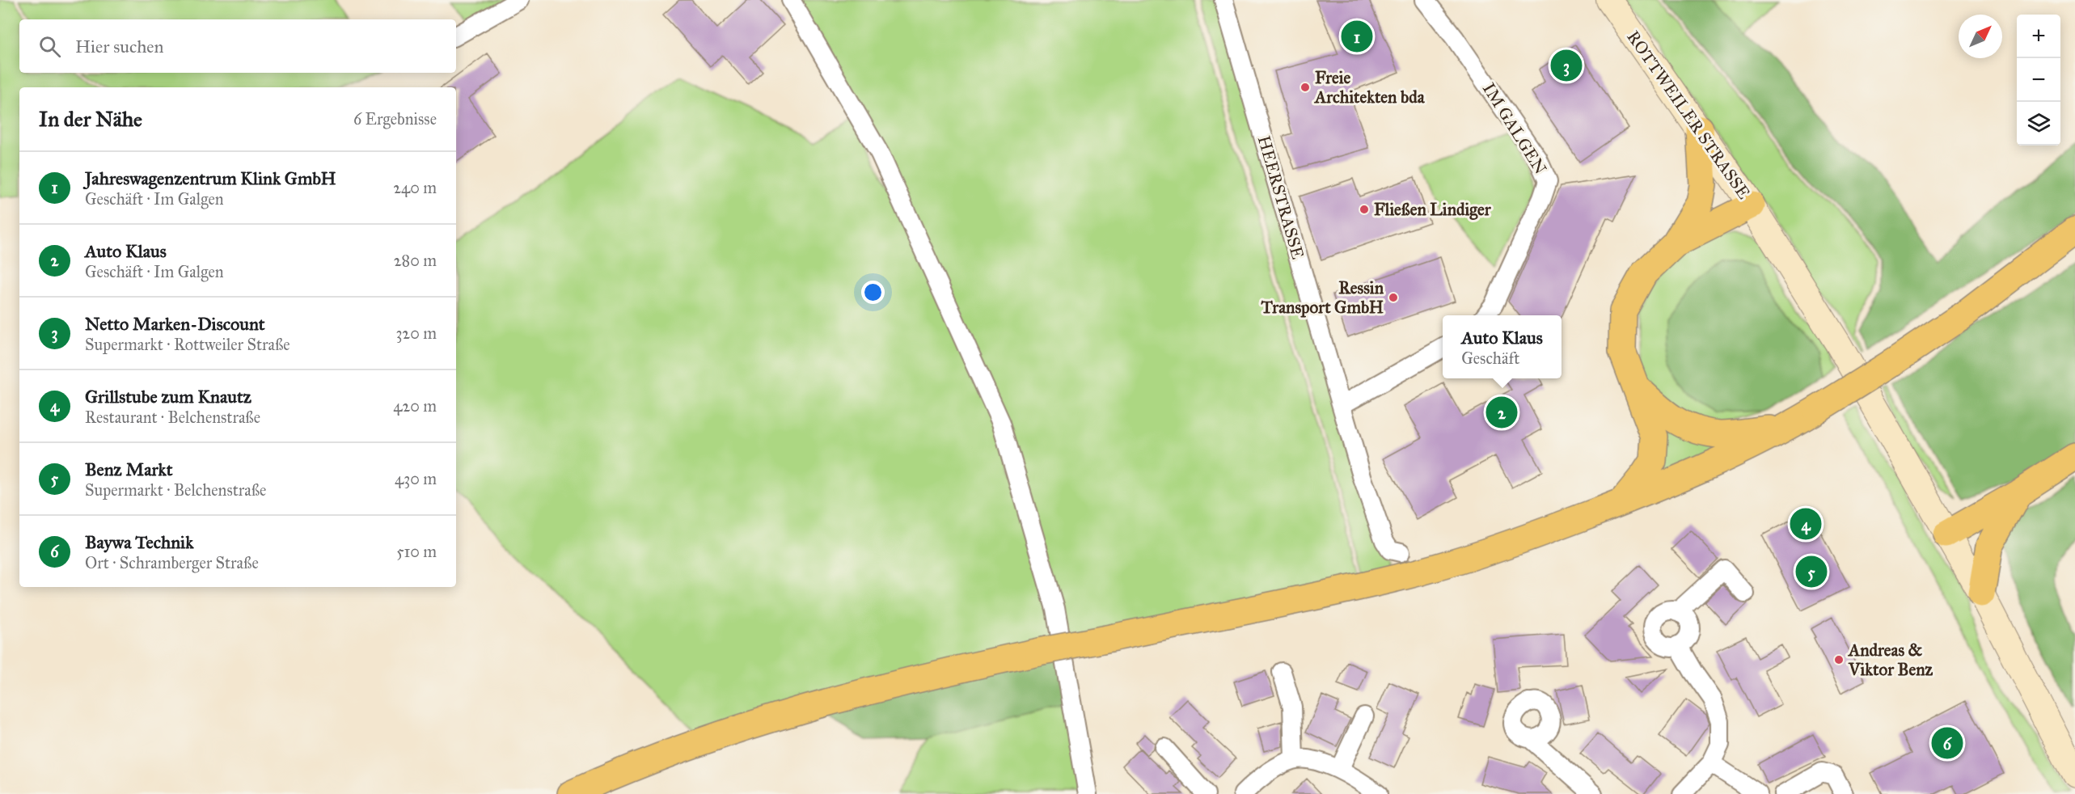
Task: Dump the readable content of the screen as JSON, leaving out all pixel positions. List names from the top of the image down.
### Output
{
  "streets": {
    "street": ["ROTTWEILER STRASSE", "IM GALGEN", "HEERSTRASSE"]
  },
  "places": [
    "Freie Architekten bda",
    "Fließen Lindiger",
    "Ressin Transport GmbH",
    "Andreas & Viktor Benz"
  ],
  "north": "top right",
  "page": {
    "map_buttons": ["+", "−"],
    "pins": [
      "1",
      "3",
      "2",
      "4",
      "5",
      "6"
    ],
    "search": "Hier suchen",
    "heading": ["In der Nähe", "6 Ergebnisse"],
    "list": [
      {
        "mark": "1",
        "name": "Jahreswagenzentrum Klink GmbH",
        "note": "Geschäft · Im Galgen",
        "value": "240 m"
      },
      {
        "mark": "2",
        "name": "Auto Klaus",
        "note": "Geschäft · Im Galgen",
        "value": "280 m"
      },
      {
        "mark": "3",
        "name": "Netto Marken-Discount",
        "note": "Supermarkt · Rottweiler Straße",
        "value": "320 m"
      },
      {
        "mark": "4",
        "name": "Grillstube zum Knautz",
        "note": "Restaurant · Belchenstraße",
        "value": "420 m"
      },
      {
        "mark": "5",
        "name": "Benz Markt",
        "note": "Supermarkt · Belchenstraße",
        "value": "430 m"
      },
      {
        "mark": "6",
        "name": "Baywa Technik",
        "note": "Ort · Schramberger Straße",
        "value": "510 m"
      }
    ],
    "popup": ["Auto Klaus", "Geschäft"]
  }
}
